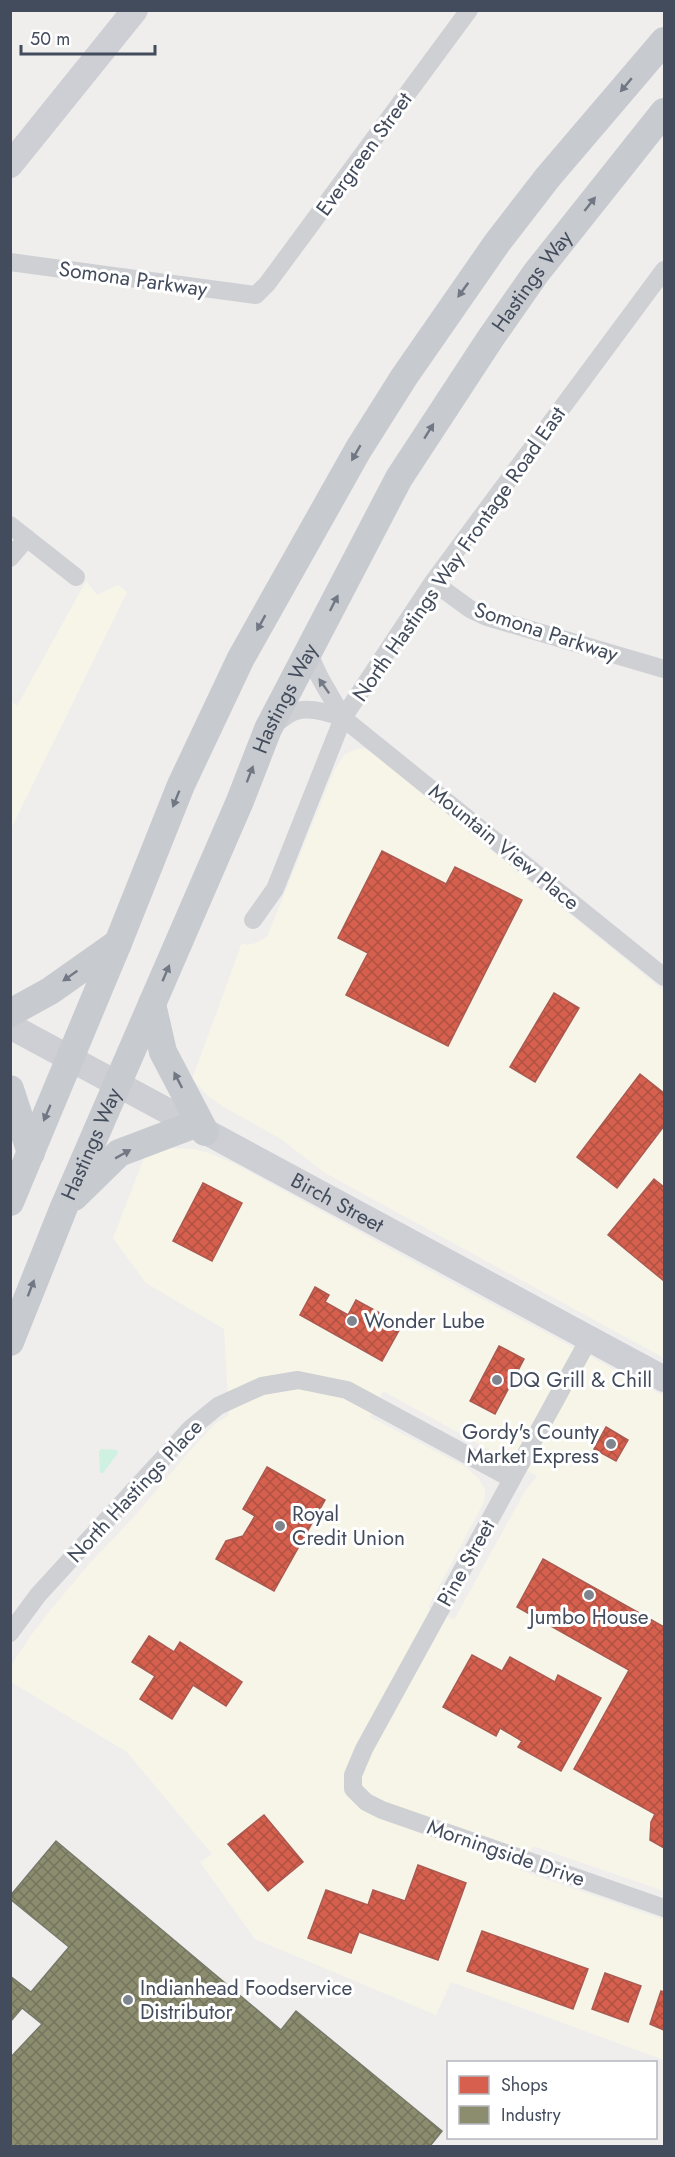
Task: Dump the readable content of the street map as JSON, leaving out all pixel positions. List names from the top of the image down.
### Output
{
  "streets": {
    "main road": ["Hastings Way", "Birch Street"],
    "street": [
      "Evergreen Street",
      "Somona Parkway",
      "North Hastings Way Frontage Road East",
      "Mountain View Place",
      "North Hastings Place",
      "Pine Street",
      "Morningside Drive"
    ]
  },
  "crossings": [
    ["Evergreen Street", "Somona Parkway"],
    ["Somona Parkway", "North Hastings Way Frontage Road East"],
    ["Hastings Way", "Mountain View Place"],
    ["Hastings Way", "Birch Street"],
    ["North Hastings Way Frontage Road East", "Mountain View Place"],
    ["Birch Street", "Pine Street"],
    ["North Hastings Place", "Pine Street"],
    ["Pine Street", "Morningside Drive"]
  ],
  "places": [
    "Wonder Lube",
    "DQ Grill & Chill",
    "Gordy's County Market Express",
    "Royal Credit Union",
    "Jumbo House",
    "Indianhead Foodservice Distributor"
  ],
  "legend": ["Shops", "Industry"],
  "scale_bar": "50 m"
}
